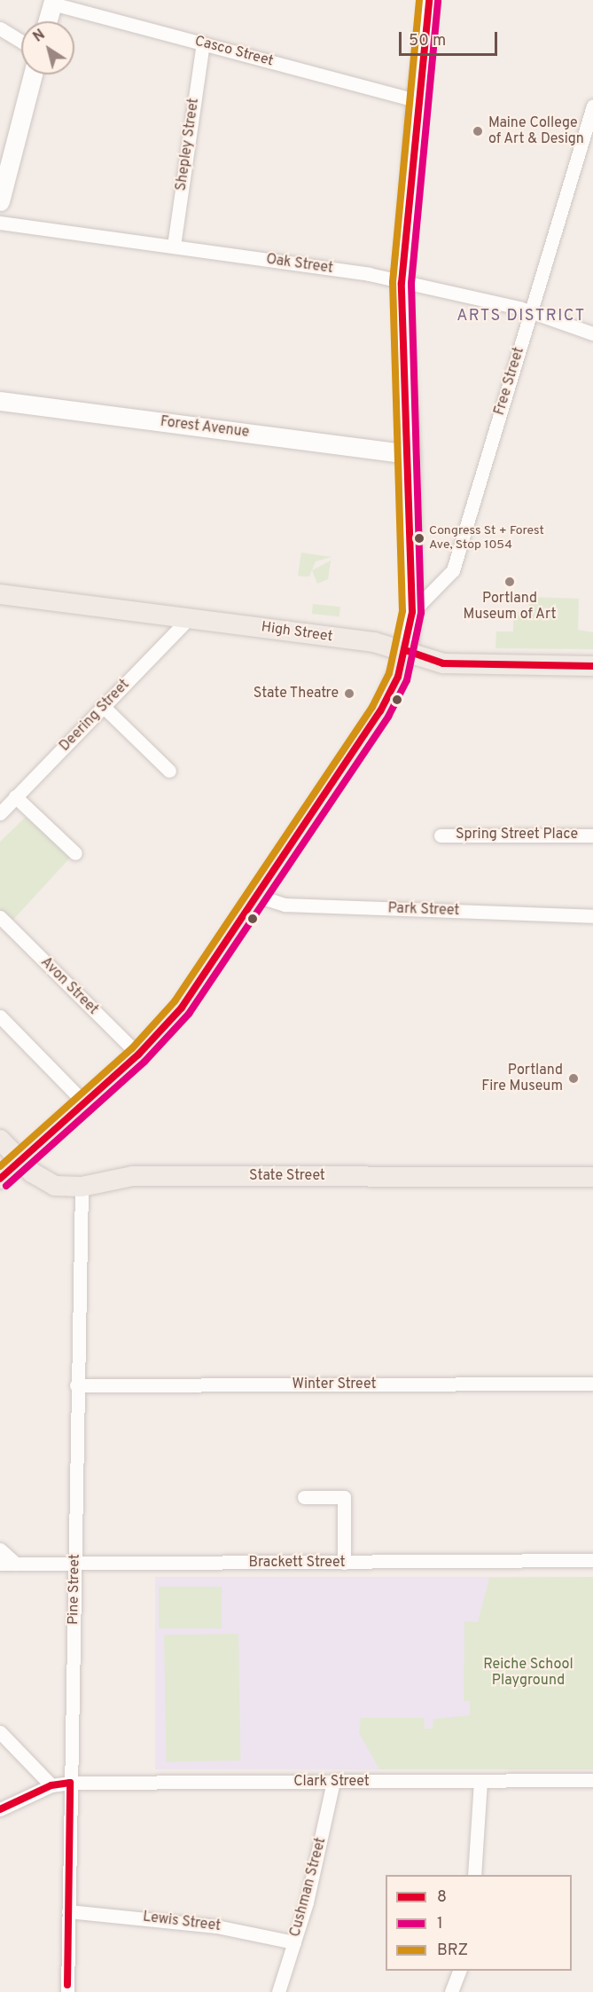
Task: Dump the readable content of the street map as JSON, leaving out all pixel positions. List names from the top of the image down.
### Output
{
  "streets": {
    "main road": ["Forest Avenue", "High Street", "State Street"],
    "street": [
      "Casco Street",
      "Shepley Street",
      "Oak Street",
      "Free Street",
      "Deering Street",
      "Spring Street Place",
      "Park Street",
      "Avon Street",
      "Winter Street",
      "Brackett Street",
      "Pine Street",
      "Clark Street",
      "Cushman Street",
      "Lewis Street"
    ]
  },
  "crossings": [
    ["Casco Street", "Shepley Street"],
    ["Shepley Street", "Oak Street"],
    ["Oak Street", "Free Street"],
    ["High Street", "Deering Street"],
    ["State Street", "Pine Street"],
    ["Winter Street", "Pine Street"],
    ["Brackett Street", "Pine Street"],
    ["Pine Street", "Clark Street"],
    ["Pine Street", "Lewis Street"],
    ["Clark Street", "Cushman Street"],
    ["Cushman Street", "Lewis Street"]
  ],
  "districts": ["ARTS DISTRICT"],
  "parks": ["Reiche School Playground"],
  "places": [
    "Maine College of Art & Design",
    "Congress St + Forest Ave, Stop 1054",
    "Portland Museum of Art",
    "State Theatre",
    "Portland Fire Museum"
  ],
  "lines": ["transit line 8", "transit line BRZ", "transit line 1"],
  "legend": ["8", "1", "BRZ"],
  "scale_bar": "50 m",
  "north": "top left"
}
